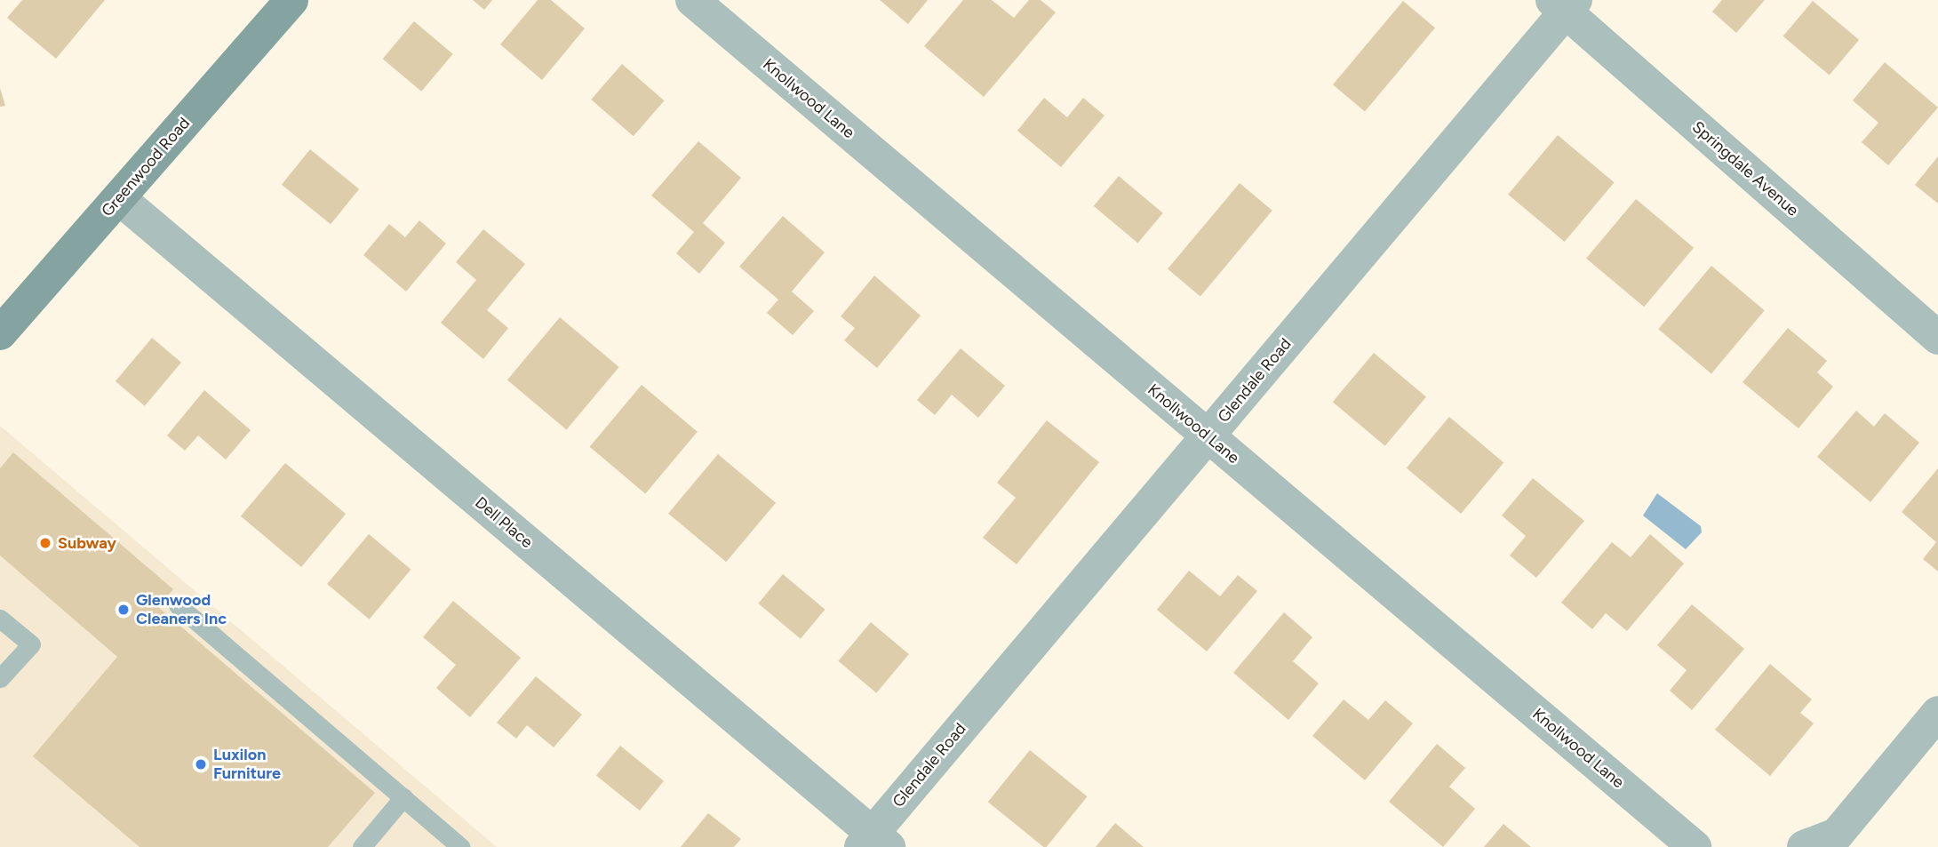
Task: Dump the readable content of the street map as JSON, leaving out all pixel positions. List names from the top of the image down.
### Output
{
  "streets": {
    "main road": ["Greenwood Road"],
    "street": [
      "Knollwood Lane",
      "Springdale Avenue",
      "Glendale Road",
      "Dell Place"
    ]
  },
  "crossings": [
    ["Knollwood Lane", "Glendale Road"],
    ["Greenwood Road", "Dell Place"],
    ["Springdale Avenue", "Glendale Road"],
    ["Glendale Road", "Dell Place"]
  ],
  "places": ["Subway", "Glenwood Cleaners Inc", "Luxilon Furniture"]
}
